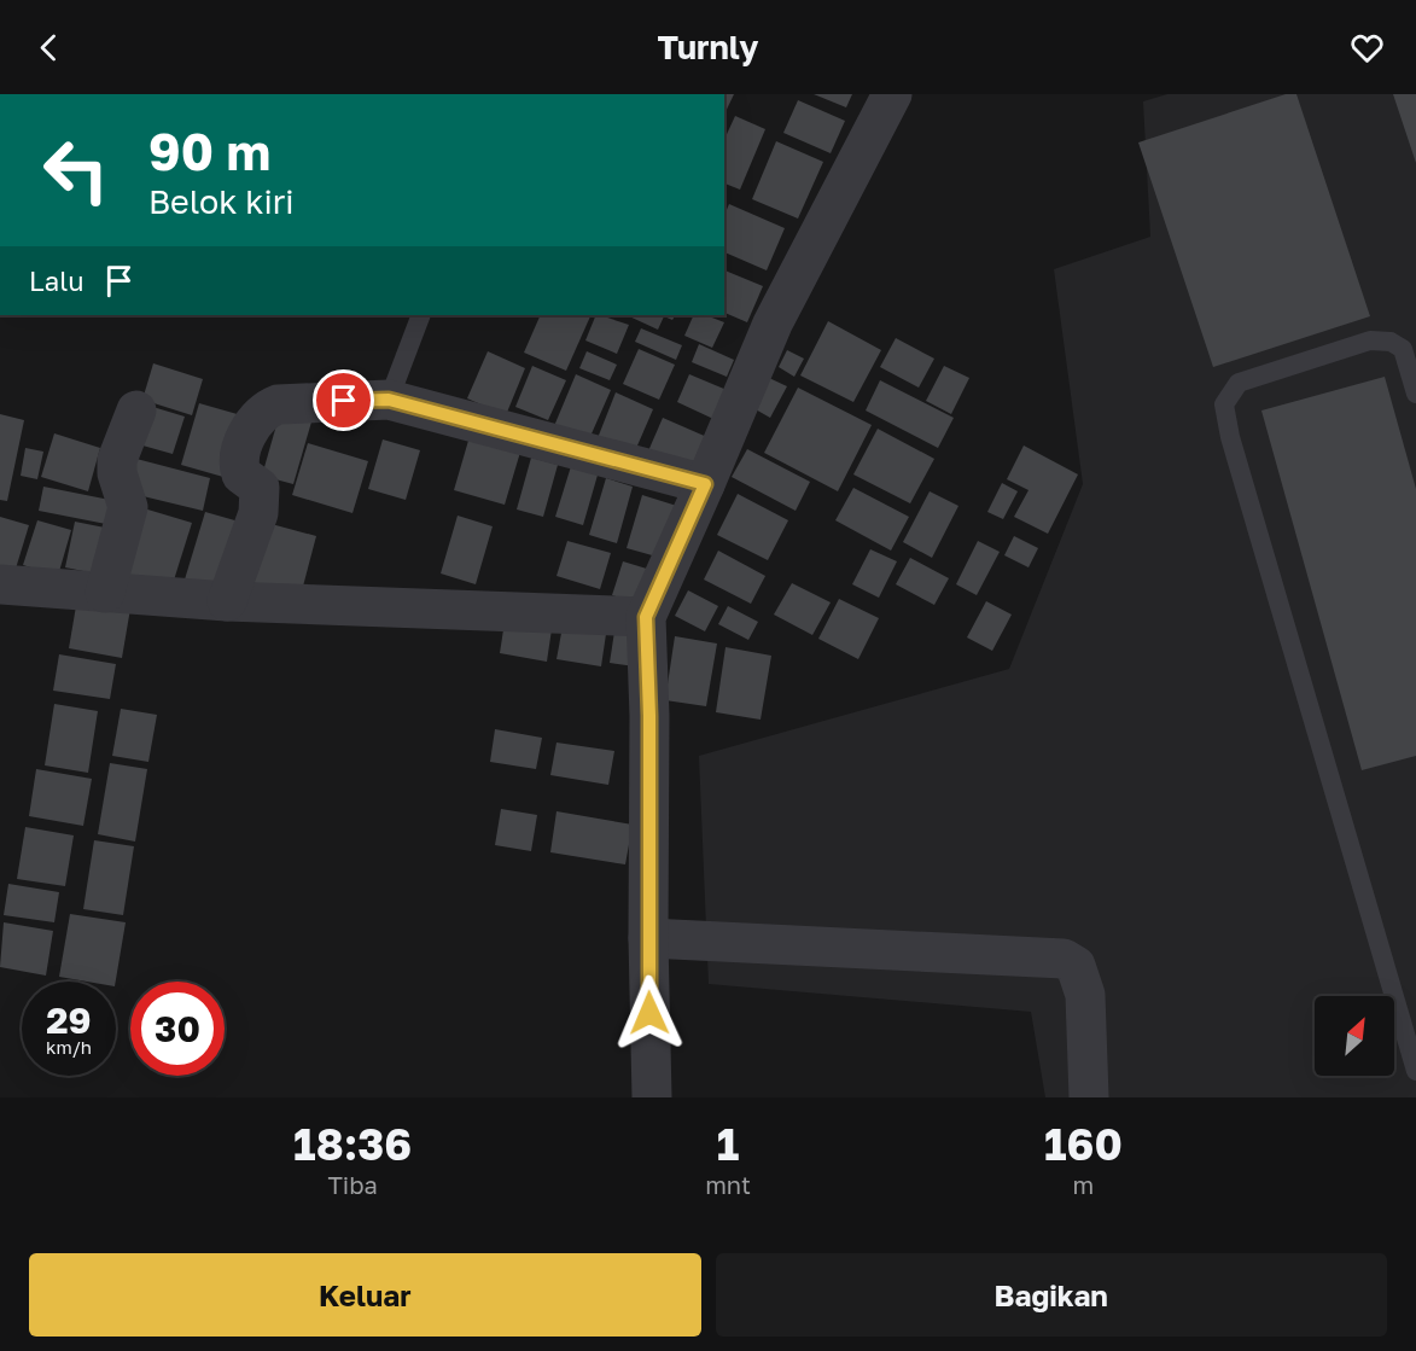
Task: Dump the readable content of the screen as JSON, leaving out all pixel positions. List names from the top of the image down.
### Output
{
  "north": "top right",
  "page": {
    "header": "Turnly",
    "turn": ["90 m", "Belok kiri"],
    "then": "Lalu",
    "speed": "29 km/h",
    "limit": "30",
    "eta": [
      "18:36",
      "Tiba",
      "1",
      "mnt",
      "160",
      "m"
    ],
    "buttons": ["Keluar", "Bagikan"]
  }
}
